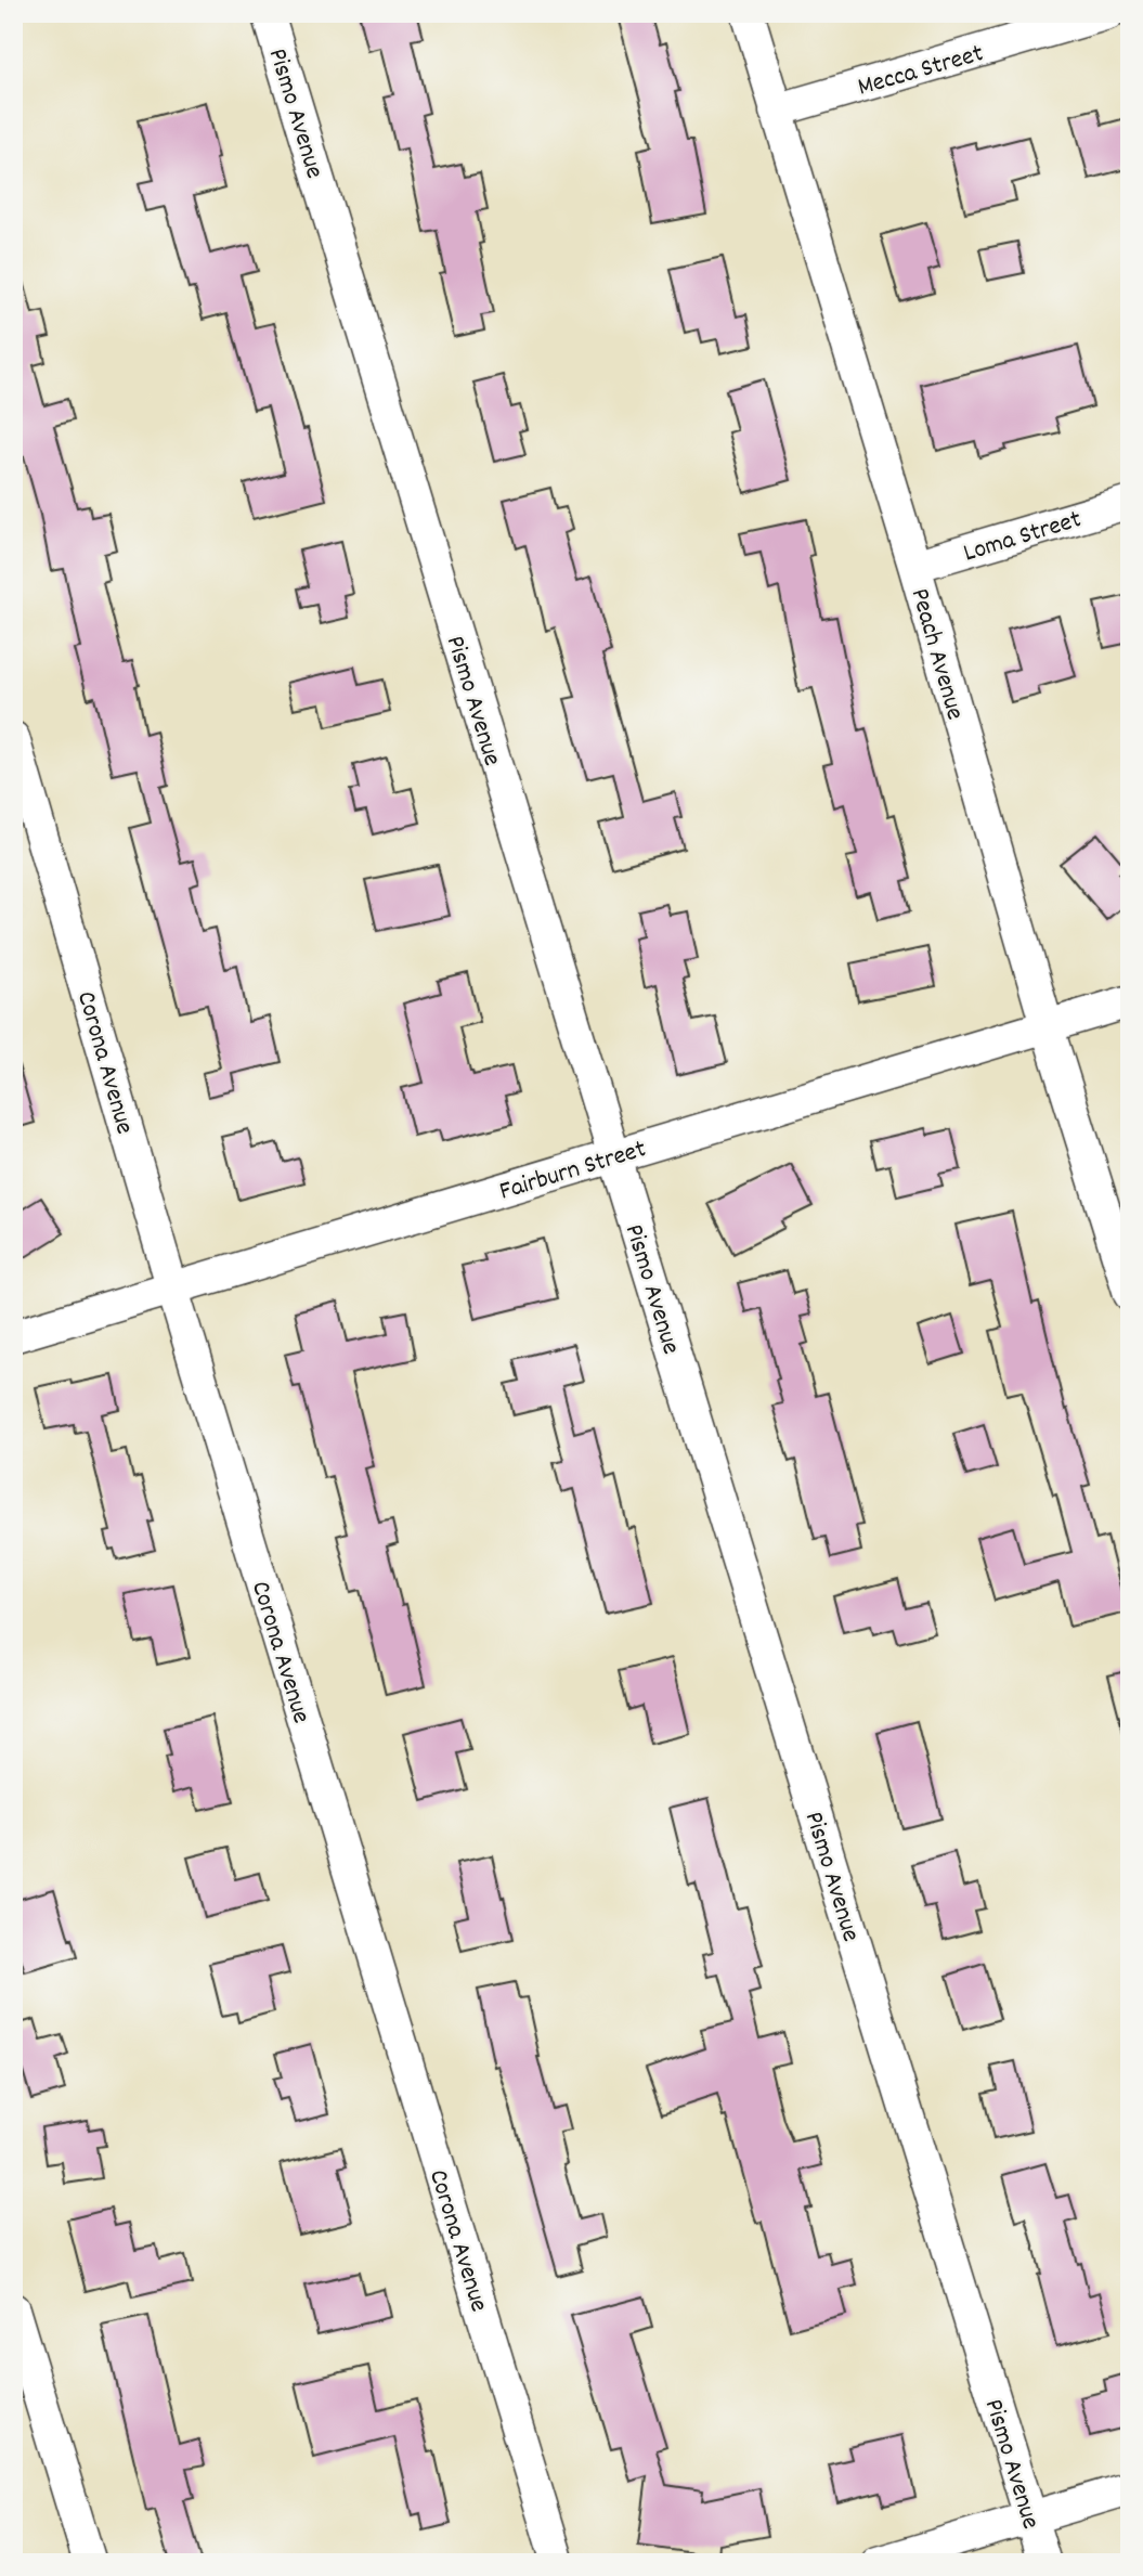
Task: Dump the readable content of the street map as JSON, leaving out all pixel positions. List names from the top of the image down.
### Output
{
  "streets": {
    "street": [
      "Mecca Street",
      "Pismo Avenue",
      "Loma Street",
      "Peach Avenue",
      "Corona Avenue",
      "Fairburn Street"
    ]
  },
  "crossings": [
    ["Mecca Street", "Peach Avenue"],
    ["Pismo Avenue", "Fairburn Street"],
    ["Loma Street", "Peach Avenue"],
    ["Peach Avenue", "Fairburn Street"],
    ["Corona Avenue", "Fairburn Street"]
  ]
}
